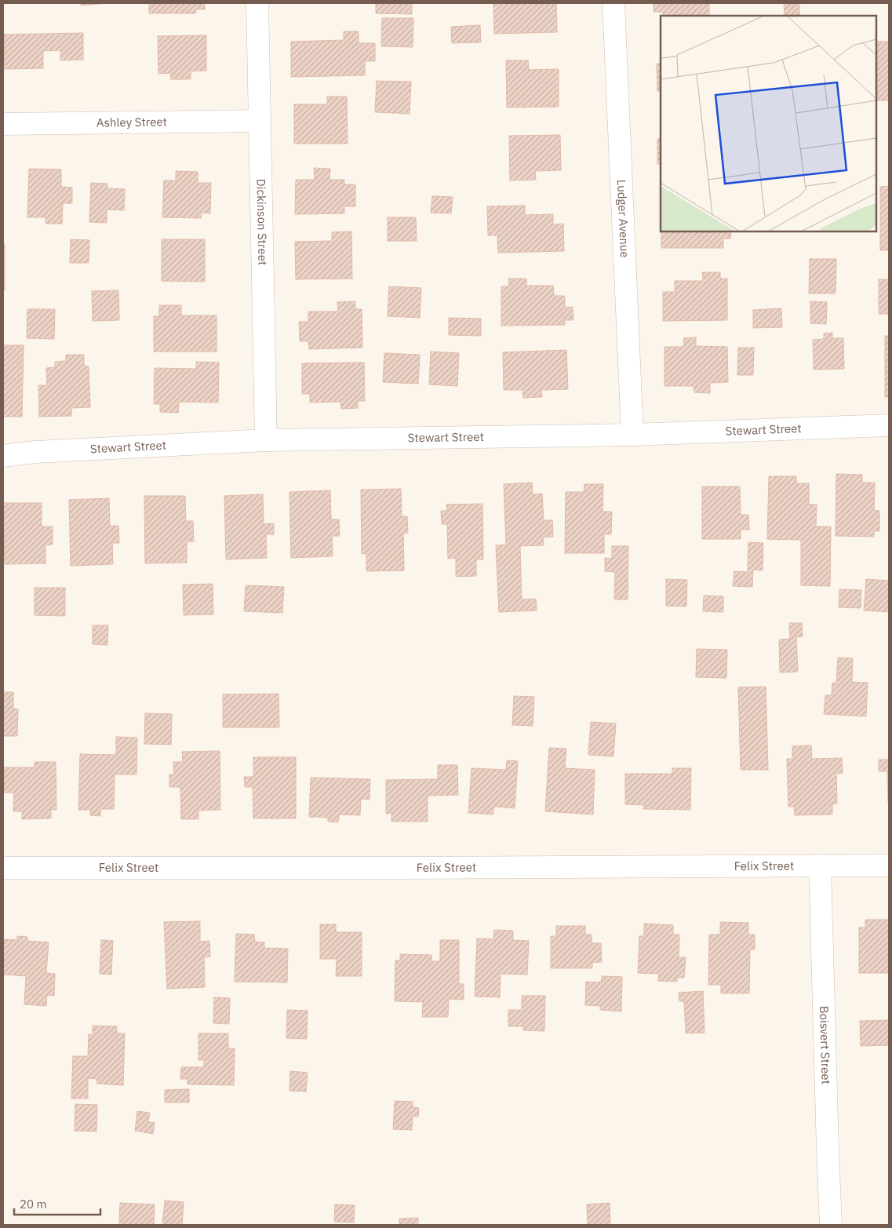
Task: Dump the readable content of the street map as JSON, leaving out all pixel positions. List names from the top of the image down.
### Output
{
  "streets": {
    "street": [
      "Ashley Street",
      "Ludger Avenue",
      "Dickinson Street",
      "Stewart Street",
      "Felix Street",
      "Boisvert Street"
    ]
  },
  "crossings": [
    ["Ashley Street", "Dickinson Street"],
    ["Ludger Avenue", "Stewart Street"],
    ["Dickinson Street", "Stewart Street"],
    ["Felix Street", "Boisvert Street"]
  ],
  "scale_bar": "20 m"
}
